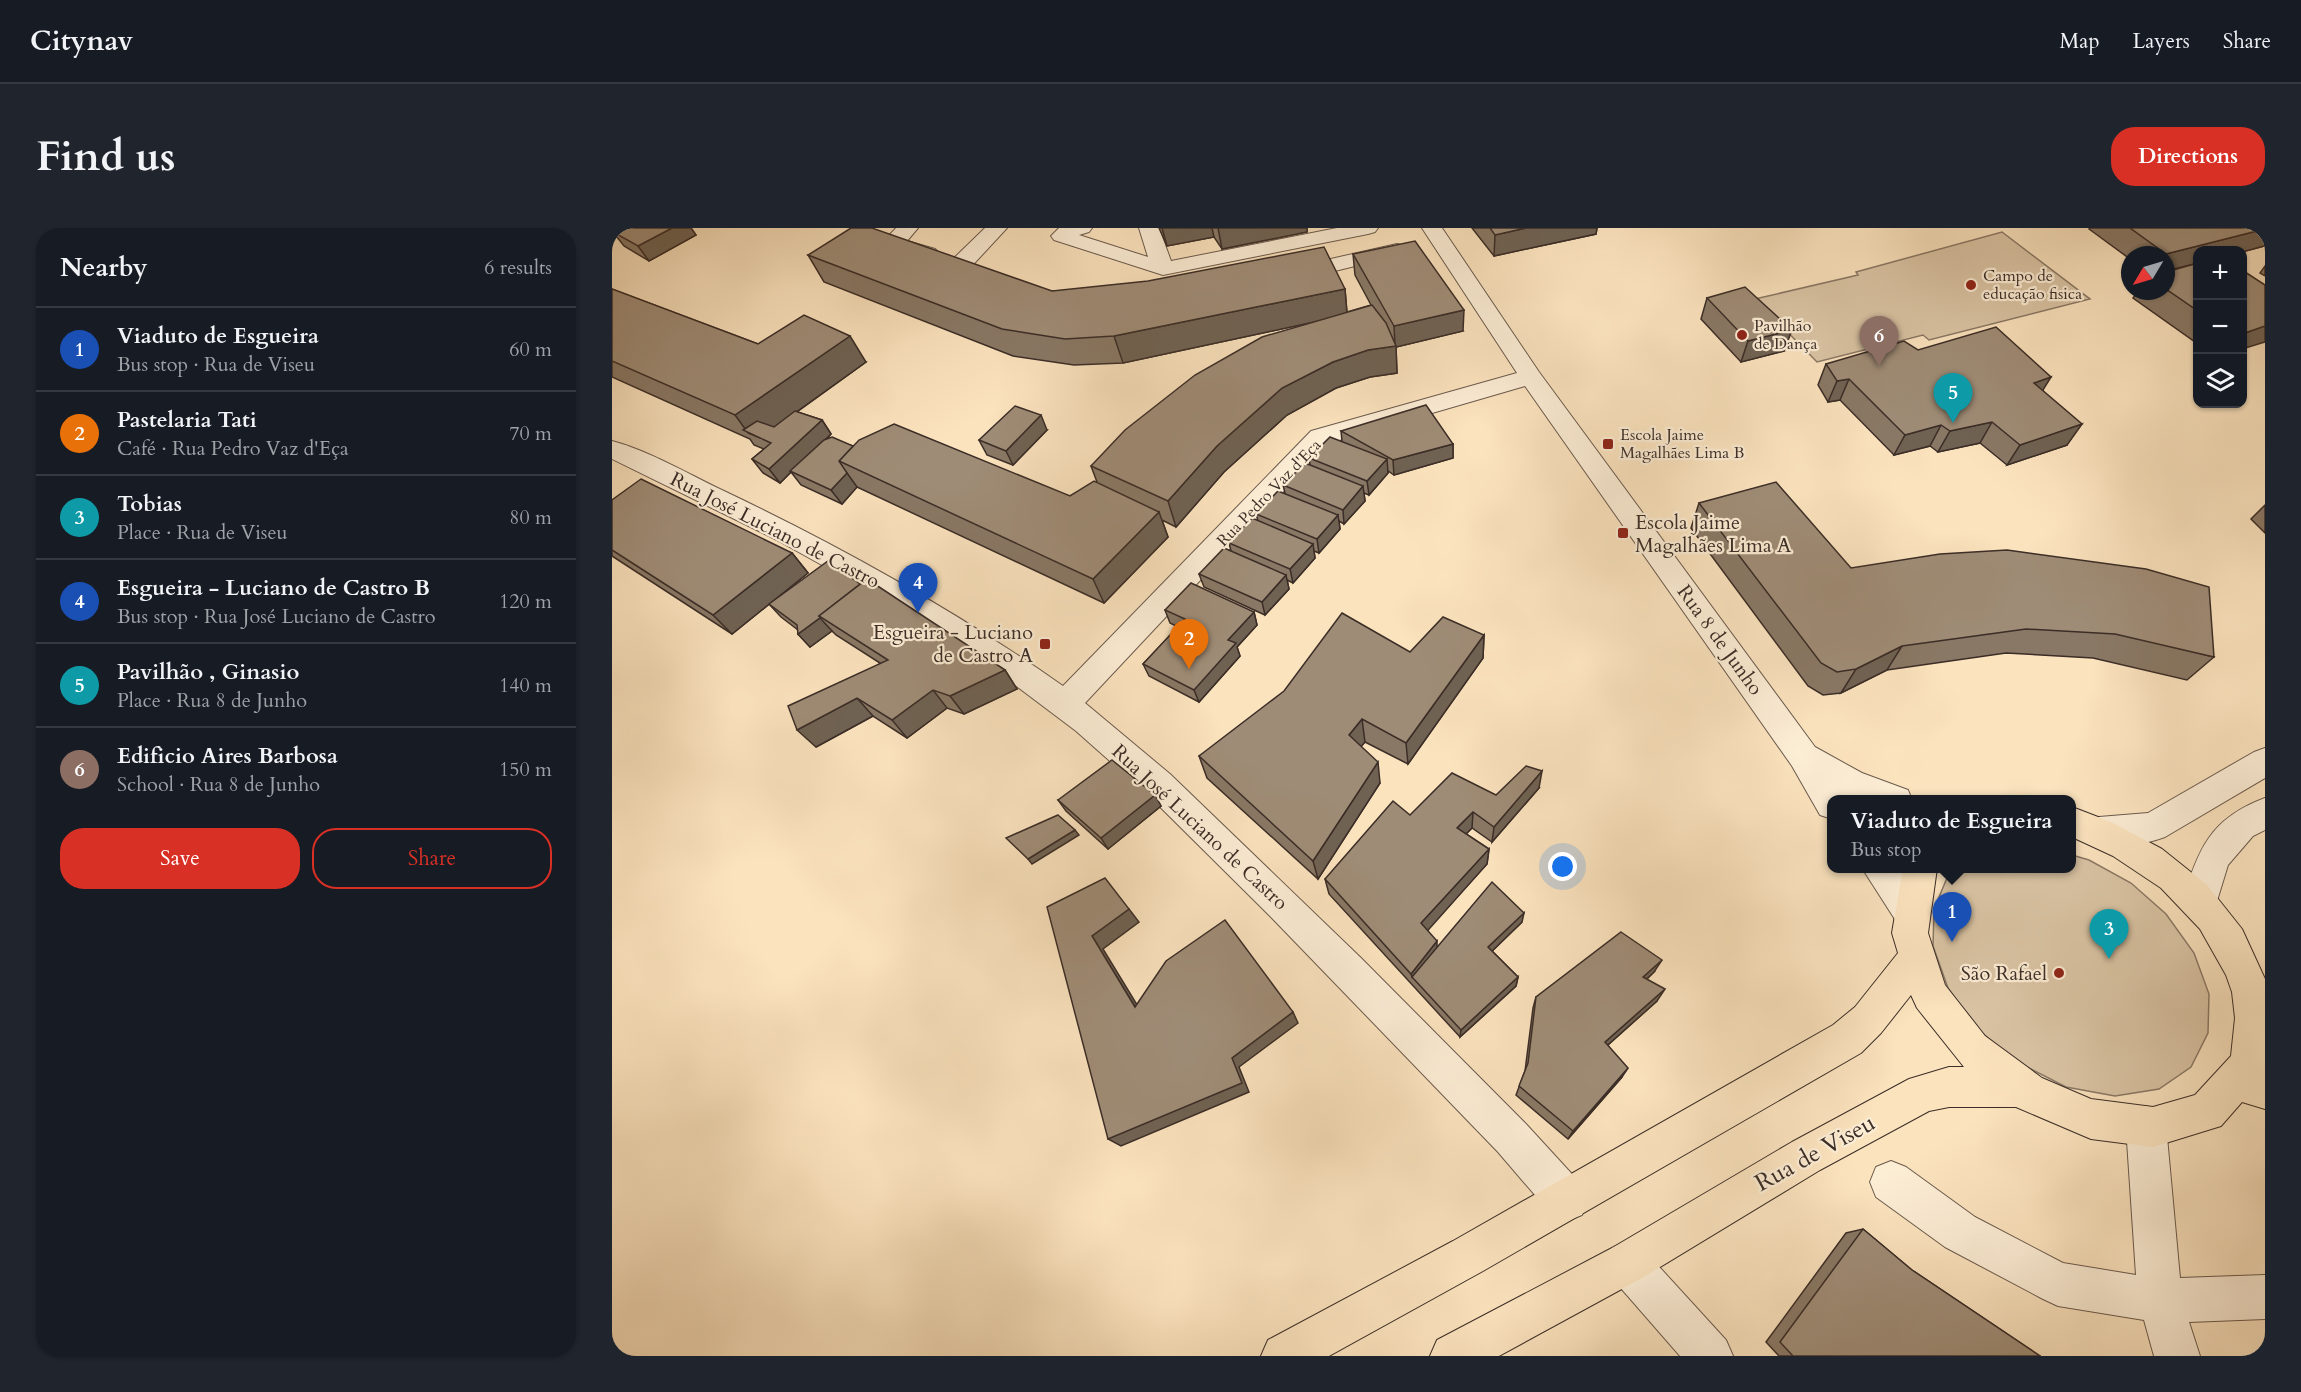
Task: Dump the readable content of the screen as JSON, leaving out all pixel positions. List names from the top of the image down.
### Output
{
  "streets": {
    "main road": ["Rua de Viseu"],
    "street": ["Rua Pedro Vaz d'Eça", "Rua José Luciano de Castro", "Rua 8 de Junho"]
  },
  "crossings": [
    ["Rua Pedro Vaz d'Eça", "Rua José Luciano de Castro"],
    ["Rua Pedro Vaz d'Eça", "Rua 8 de Junho"]
  ],
  "places": {
    "other": ["Campo de educação fisica", "Pavilhão de Dança", "São Rafael"],
    "transit": ["Escola Jaime Magalhães Lima B", "Escola Jaime Magalhães Lima A", "Esgueira - Luciano de Castro A"]
  },
  "north": "bottom left",
  "page": {
    "header": "Citynav",
    "nav": ["Map", "Layers", "Share"],
    "buttons": [
      "Directions",
      ["Save", "Share"]
    ],
    "title": "Find us",
    "heading": ["Nearby", "6 results"],
    "map_buttons": ["+", "−"],
    "list": [
      {
        "mark": "1",
        "name": "Viaduto de Esgueira",
        "note": "Bus stop · Rua de Viseu",
        "value": "60 m"
      },
      {
        "mark": "2",
        "name": "Pastelaria Tati",
        "note": "Café · Rua Pedro Vaz d'Eça",
        "value": "70 m"
      },
      {
        "mark": "3",
        "name": "Tobias",
        "note": "Place · Rua de Viseu",
        "value": "80 m"
      },
      {
        "mark": "4",
        "name": "Esgueira - Luciano de Castro B",
        "note": "Bus stop · Rua José Luciano de Castro",
        "value": "120 m"
      },
      {
        "mark": "5",
        "name": "Pavilhão , Ginasio",
        "note": "Place · Rua 8 de Junho",
        "value": "140 m"
      },
      {
        "mark": "6",
        "name": "Edificio Aires Barbosa",
        "note": "School · Rua 8 de Junho",
        "value": "150 m"
      }
    ],
    "pins": [
      "6",
      "5",
      "4",
      "2",
      "1",
      "3"
    ],
    "popup": ["Viaduto de Esgueira", "Bus stop"]
  }
}
